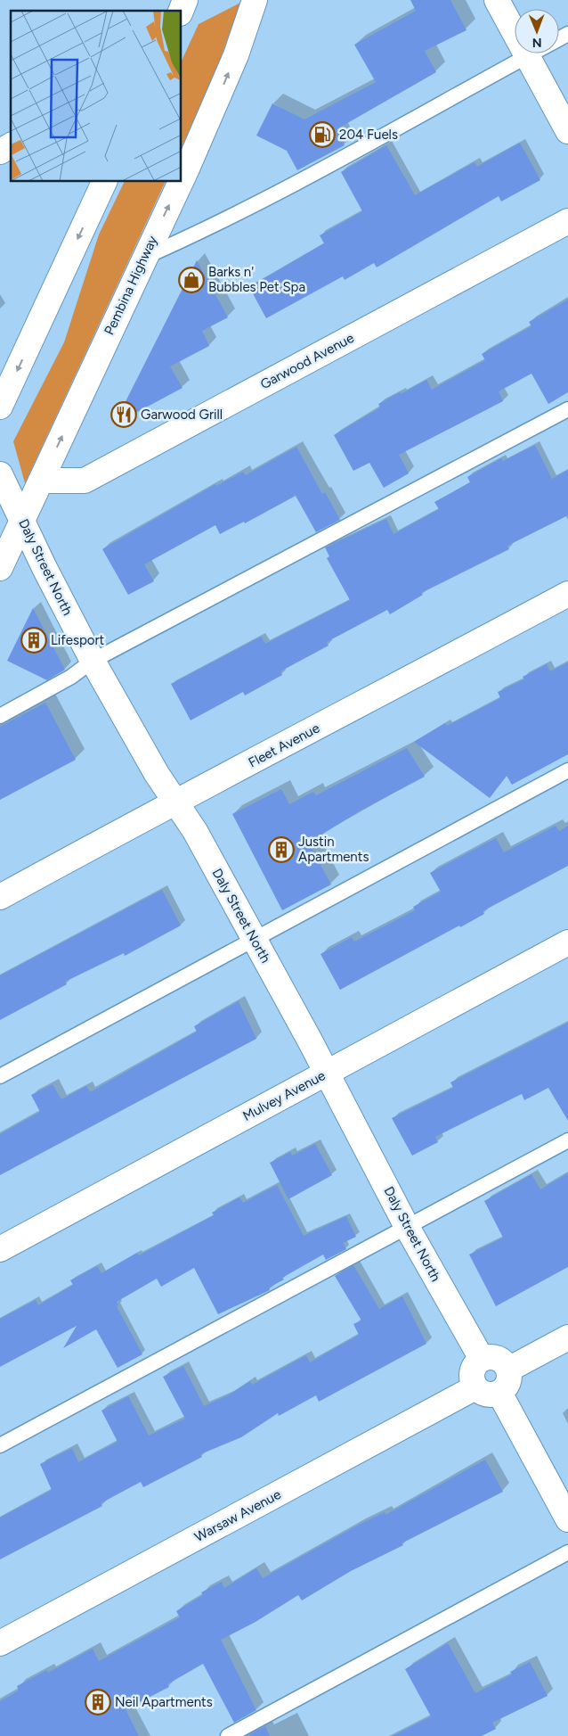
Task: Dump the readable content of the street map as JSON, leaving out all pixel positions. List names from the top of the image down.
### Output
{
  "streets": {
    "street": [
      "Pembina Highway",
      "Garwood Avenue",
      "Daly Street North",
      "Fleet Avenue",
      "Mulvey Avenue",
      "Warsaw Avenue"
    ]
  },
  "crossings": [
    ["Pembina Highway", "Garwood Avenue"],
    ["Pembina Highway", "Daly Street North"],
    ["Daly Street North", "Fleet Avenue"],
    ["Daly Street North", "Mulvey Avenue"],
    ["Daly Street North", "Warsaw Avenue"]
  ],
  "places": {
    "fuel station": ["204 Fuels"],
    "shop": ["Barks n' Bubbles Pet Spa"],
    "restaurant": ["Garwood Grill"],
    "building": ["Lifesport", "Justin Apartments", "Neil Apartments"]
  },
  "north": "bottom"
}
